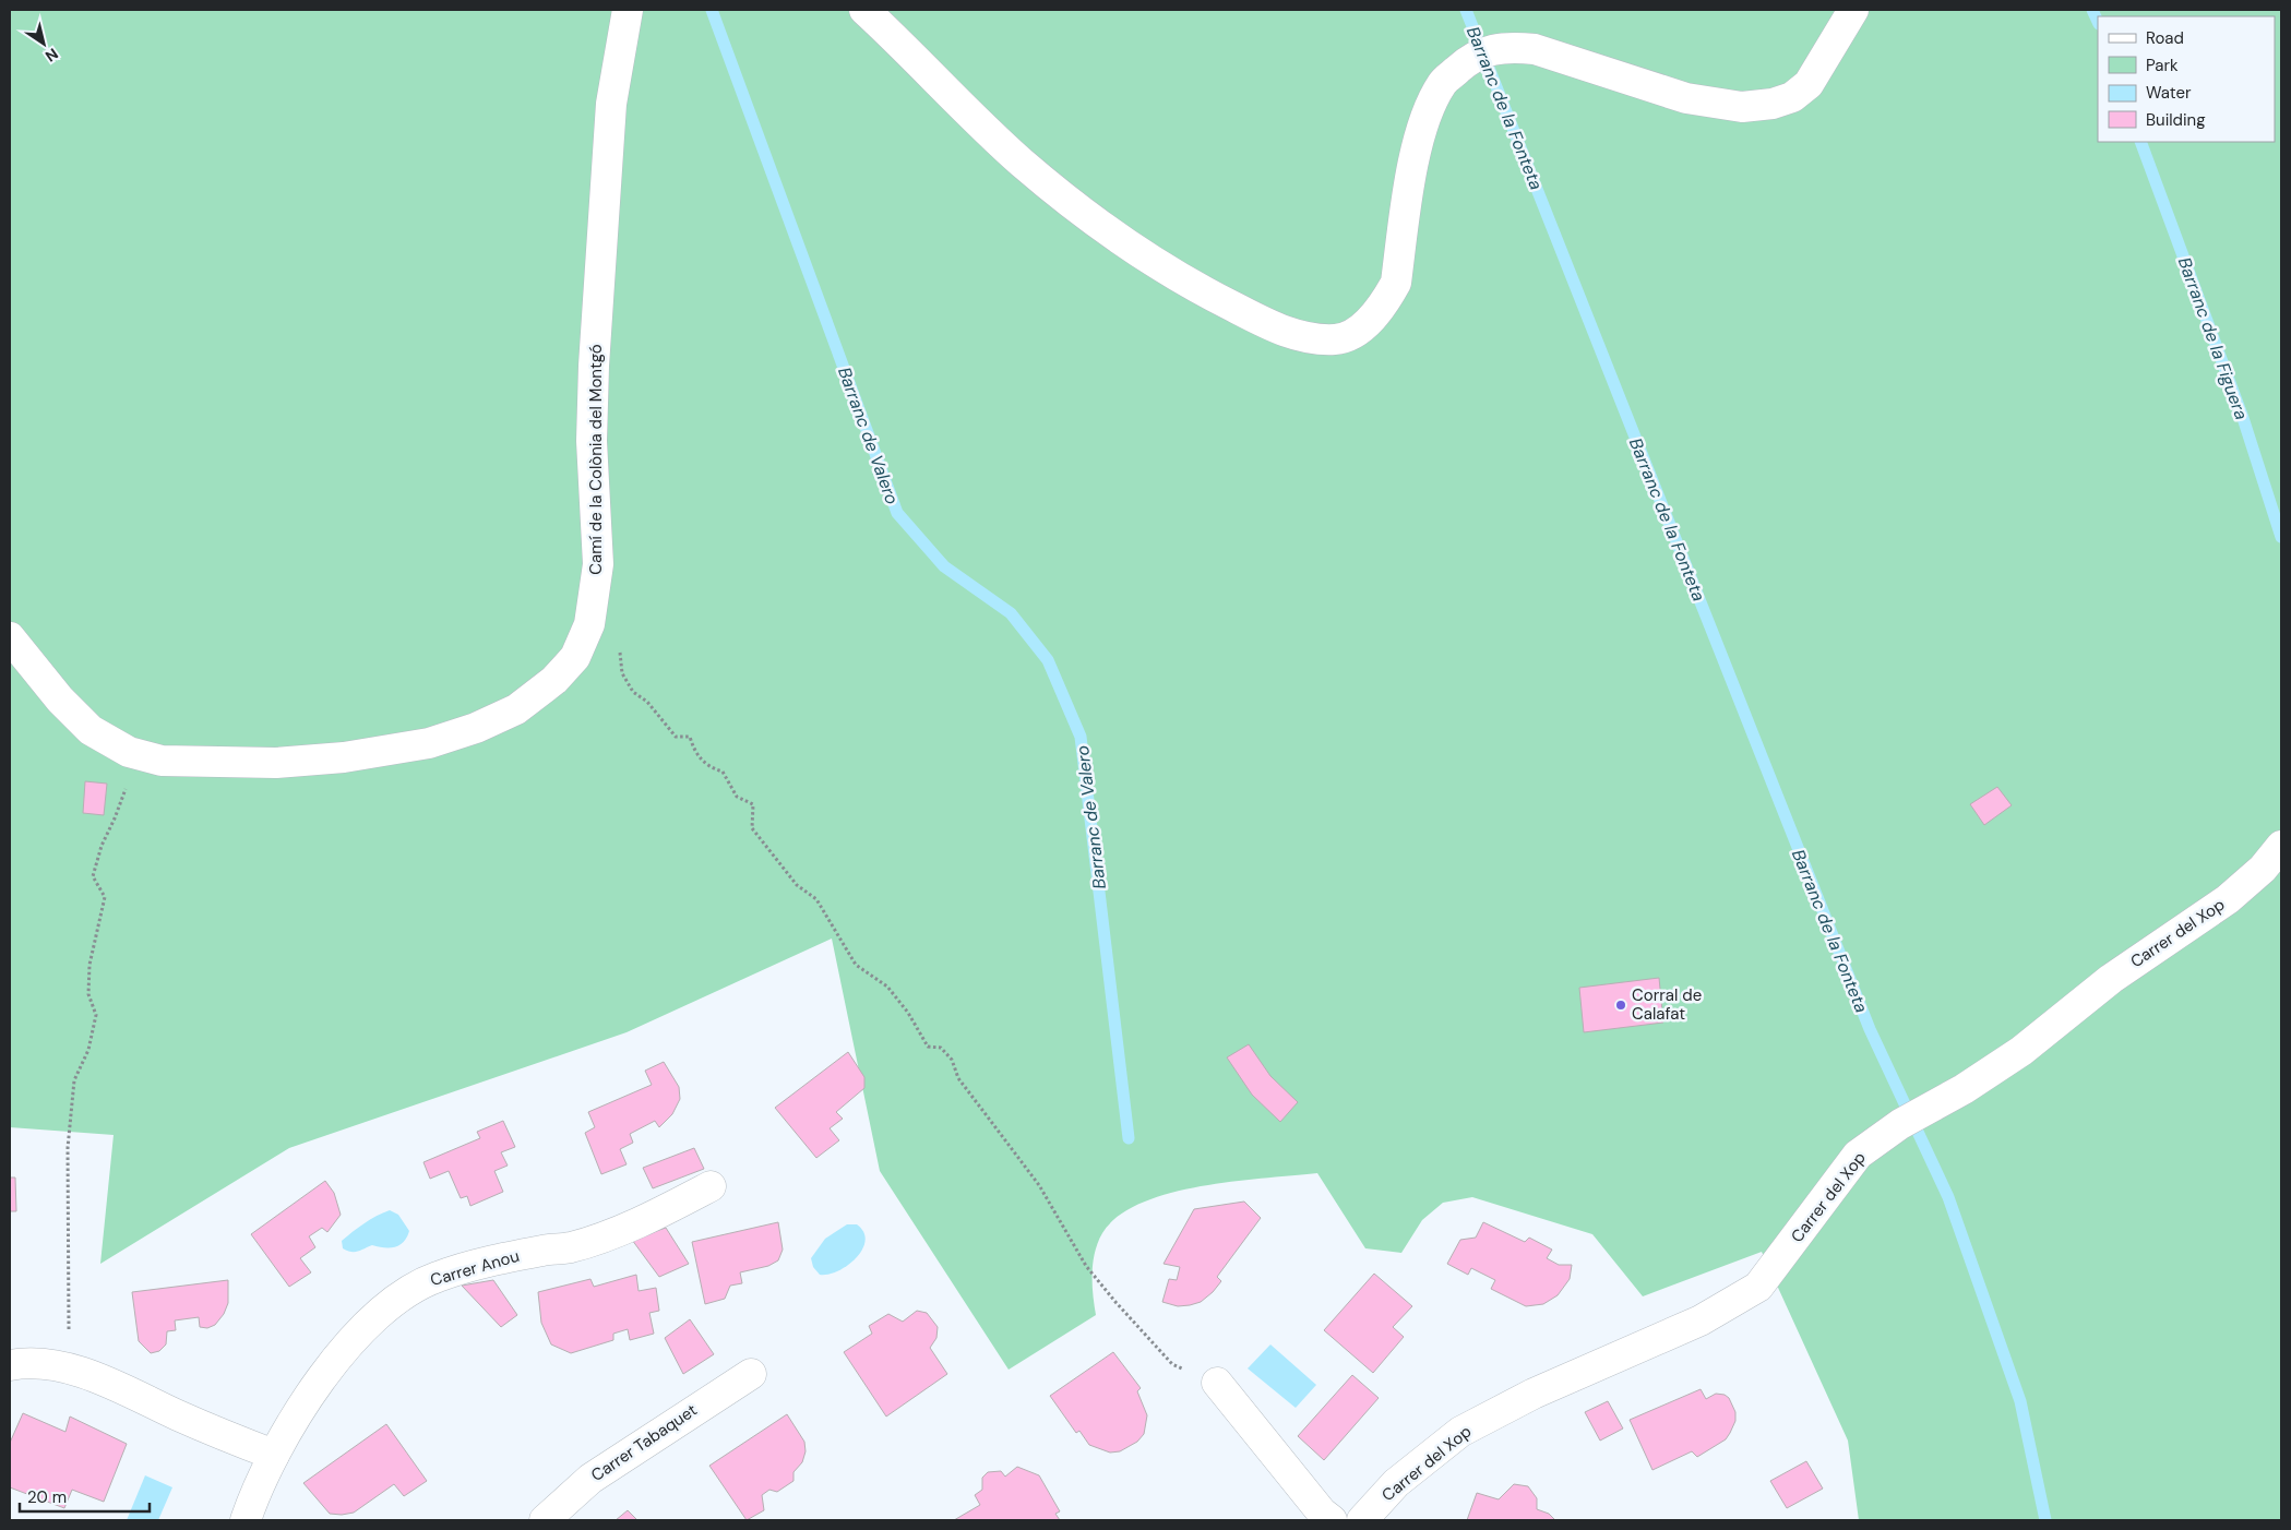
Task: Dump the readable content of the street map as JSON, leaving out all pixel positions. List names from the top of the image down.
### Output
{
  "streets": {
    "street": [
      "Camí de la Colònia del Montgó",
      "Carrer del Xop",
      "Carrer Anou",
      "Carrer Tabaquet"
    ]
  },
  "water": ["Barranc de la Fonteta", "Barranc de la Figuera", "Barranc de Valero"],
  "places": ["Corral de Calafat"],
  "legend": [
    "Road",
    "Park",
    "Water",
    "Building"
  ],
  "scale_bar": "20 m",
  "north": "bottom right"
}
